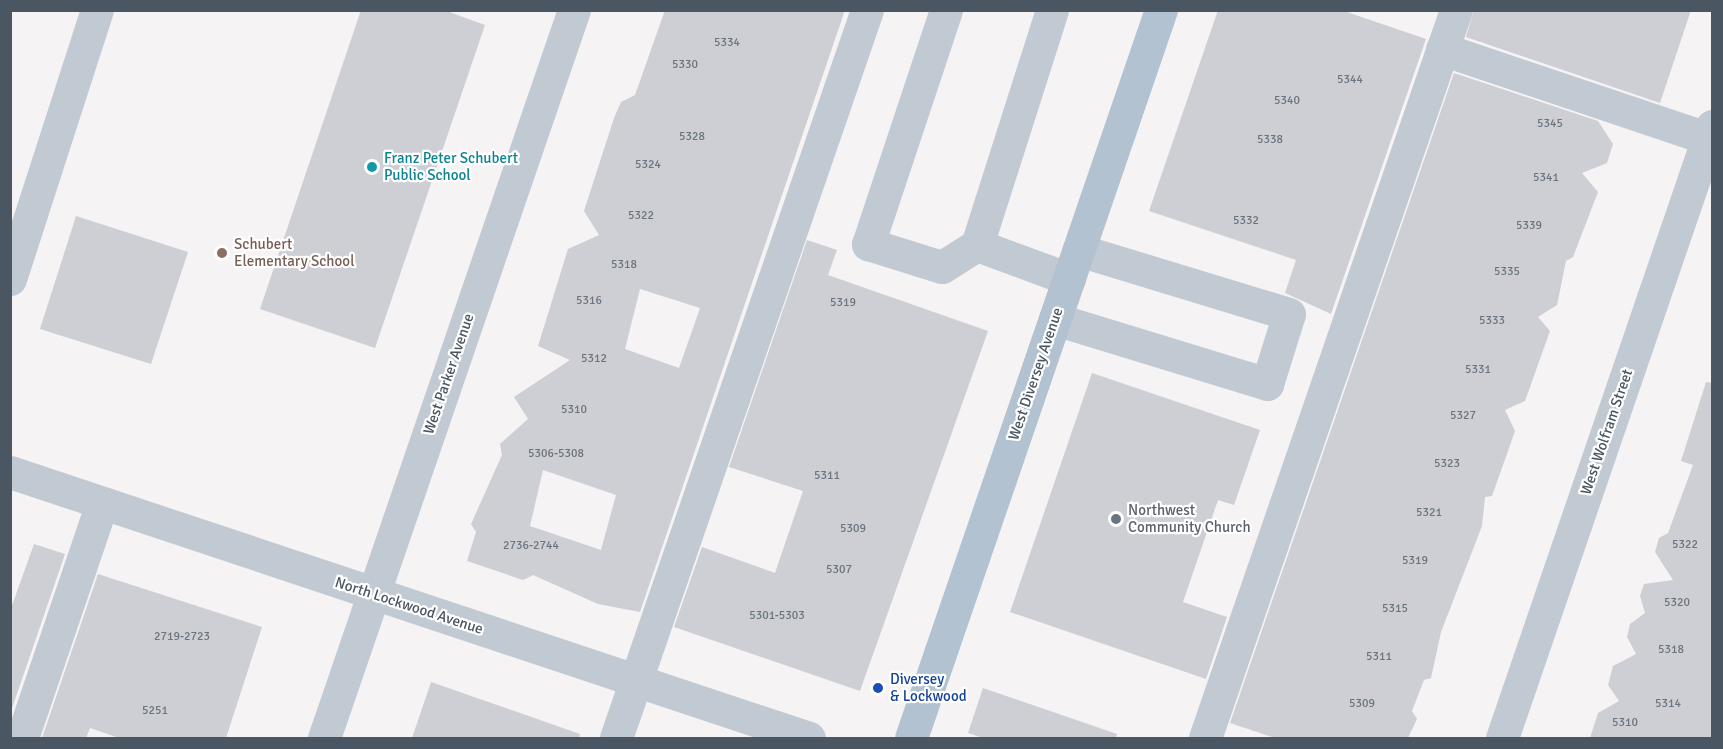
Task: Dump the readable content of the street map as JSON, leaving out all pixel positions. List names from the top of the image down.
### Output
{
  "streets": {
    "main road": ["West Diversey Avenue"],
    "street": ["West Parker Avenue", "West Wolfram Street", "North Lockwood Avenue"]
  },
  "crossings": [
    ["West Parker Avenue", "North Lockwood Avenue"]
  ],
  "places": [
    "Franz Peter Schubert Public School",
    "Schubert Elementary School",
    "Northwest Community Church",
    "Diversey & Lockwood"
  ],
  "house_numbers": [
    "5334",
    "5330",
    "5344",
    "5340",
    "5345",
    "5328",
    "5338",
    "5324",
    "5341",
    "5322",
    "5332",
    "5339",
    "5318",
    "5335",
    "5316",
    "5319",
    "5333",
    "5312",
    "5331",
    "5310",
    "5327",
    "5306-5308",
    "5323",
    "5311",
    "5321",
    "5309",
    "5322",
    "2736-2744",
    "5319",
    "5307",
    "5320",
    "5315",
    "5301-5303",
    "2719-2723",
    "5318",
    "5311",
    "5309",
    "5314",
    "5251",
    "5310"
  ]
}
